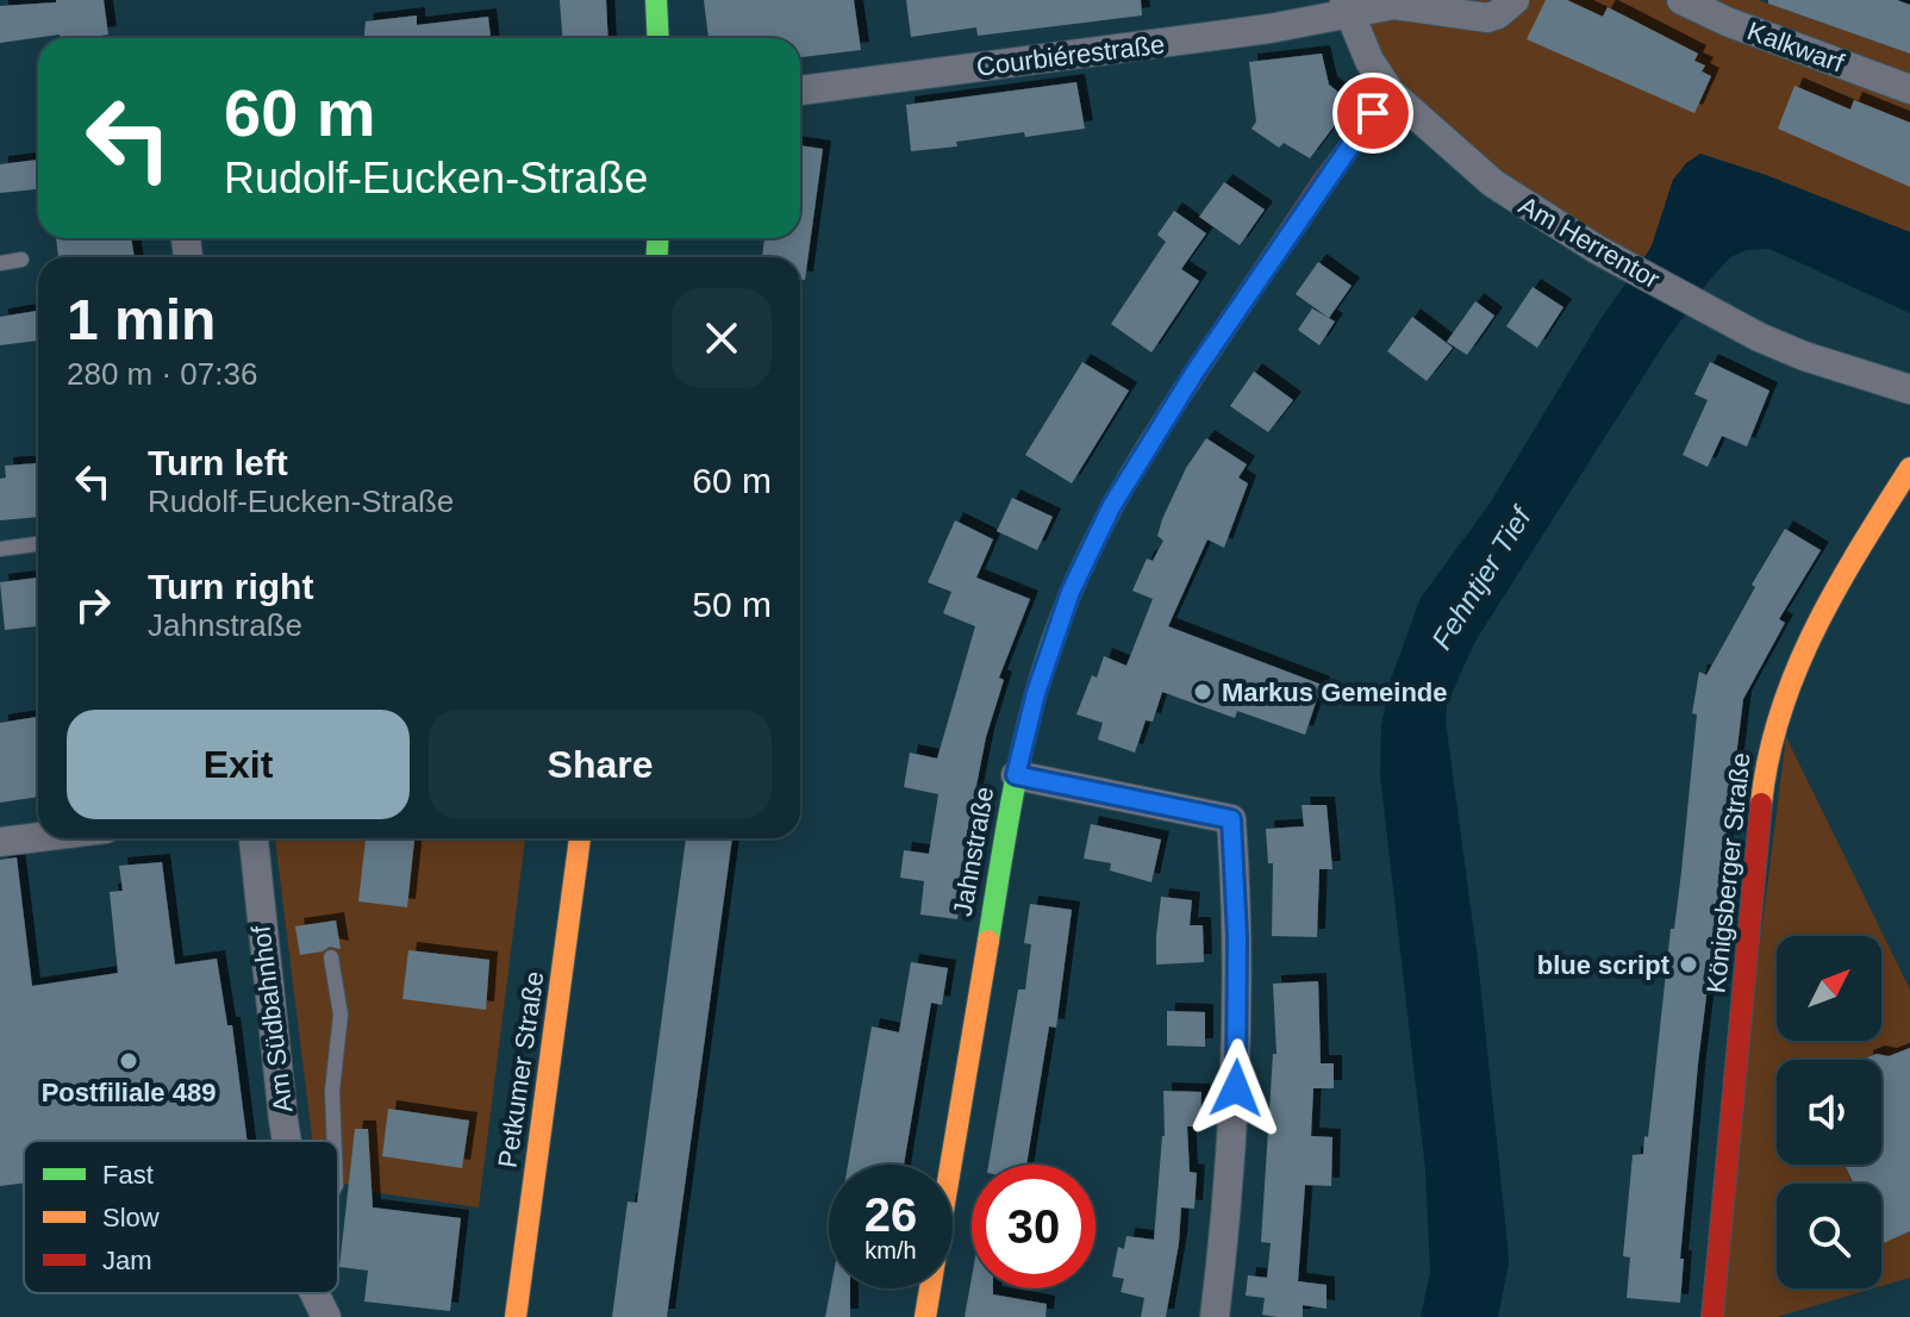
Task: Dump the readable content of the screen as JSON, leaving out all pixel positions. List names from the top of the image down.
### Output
{
  "streets": {
    "street": [
      "Kalkwarf",
      "Courbiérestraße",
      "Am Herrentor",
      "Jahnstraße",
      "Königsberger Straße",
      "Am Südbahnhof",
      "Petkumer Straße"
    ]
  },
  "crossings": [
    ["Courbiérestraße", "Am Herrentor"],
    ["Am Herrentor", "Jahnstraße"]
  ],
  "water": ["Fehntjer Tief"],
  "places": ["Markus Gemeinde", "blue script", "Postfiliale 489"],
  "legend": ["Fast", "Slow", "Jam"],
  "north": "top right",
  "page": {
    "turn": ["60 m", "Rudolf-Eucken-Straße"],
    "heading": ["1 min", "280 m · 07:36"],
    "list": [
      {
        "name": "Turn left",
        "note": "Rudolf-Eucken-Straße",
        "value": "60 m"
      },
      {
        "name": "Turn right",
        "note": "Jahnstraße",
        "value": "50 m"
      }
    ],
    "buttons": ["Exit", "Share"],
    "speed": "26 km/h",
    "limit": "30"
  }
}
